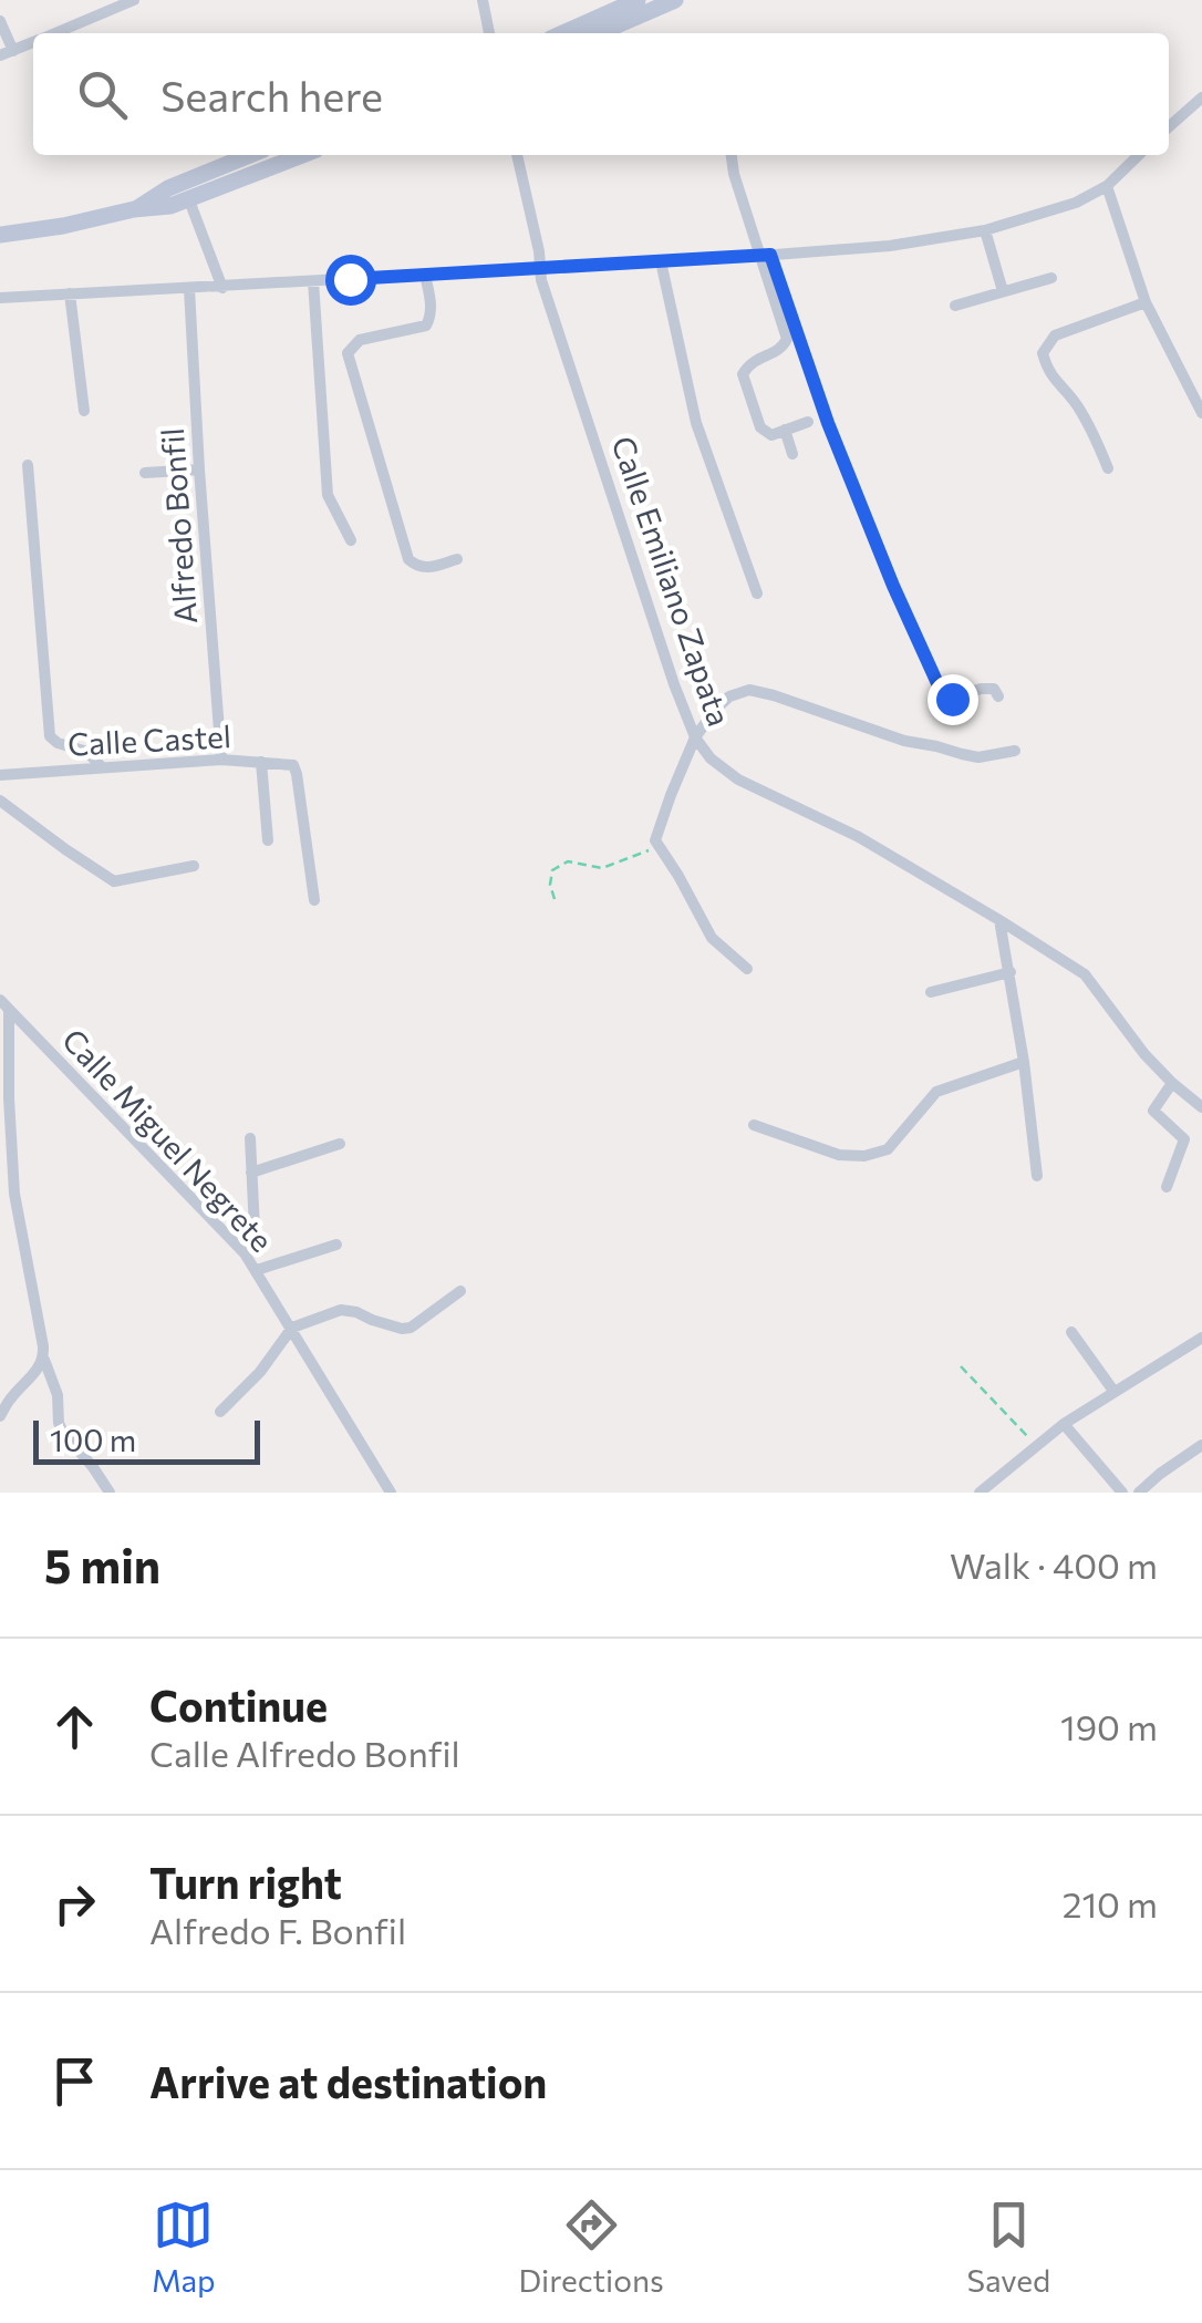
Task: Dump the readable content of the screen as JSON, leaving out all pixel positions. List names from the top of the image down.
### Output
{
  "streets": {
    "street": [
      "Alfredo Bonfil",
      "Calle Emiliano Zapata",
      "Calle Castel",
      "Calle Miguel Negrete"
    ]
  },
  "crossings": [
    ["Alfredo Bonfil", "Calle Castel"]
  ],
  "scale_bar": "100 m",
  "page": {
    "search": "Search here",
    "scale": "100 m",
    "heading": ["5 min", "Walk · 400 m"],
    "list": [
      ["Continue", "Calle Alfredo Bonfil", "190 m"],
      ["Turn right", "Alfredo F. Bonfil", "210 m"],
      "Arrive at destination"
    ],
    "nav": ["Map", "Directions", "Saved"]
  }
}
